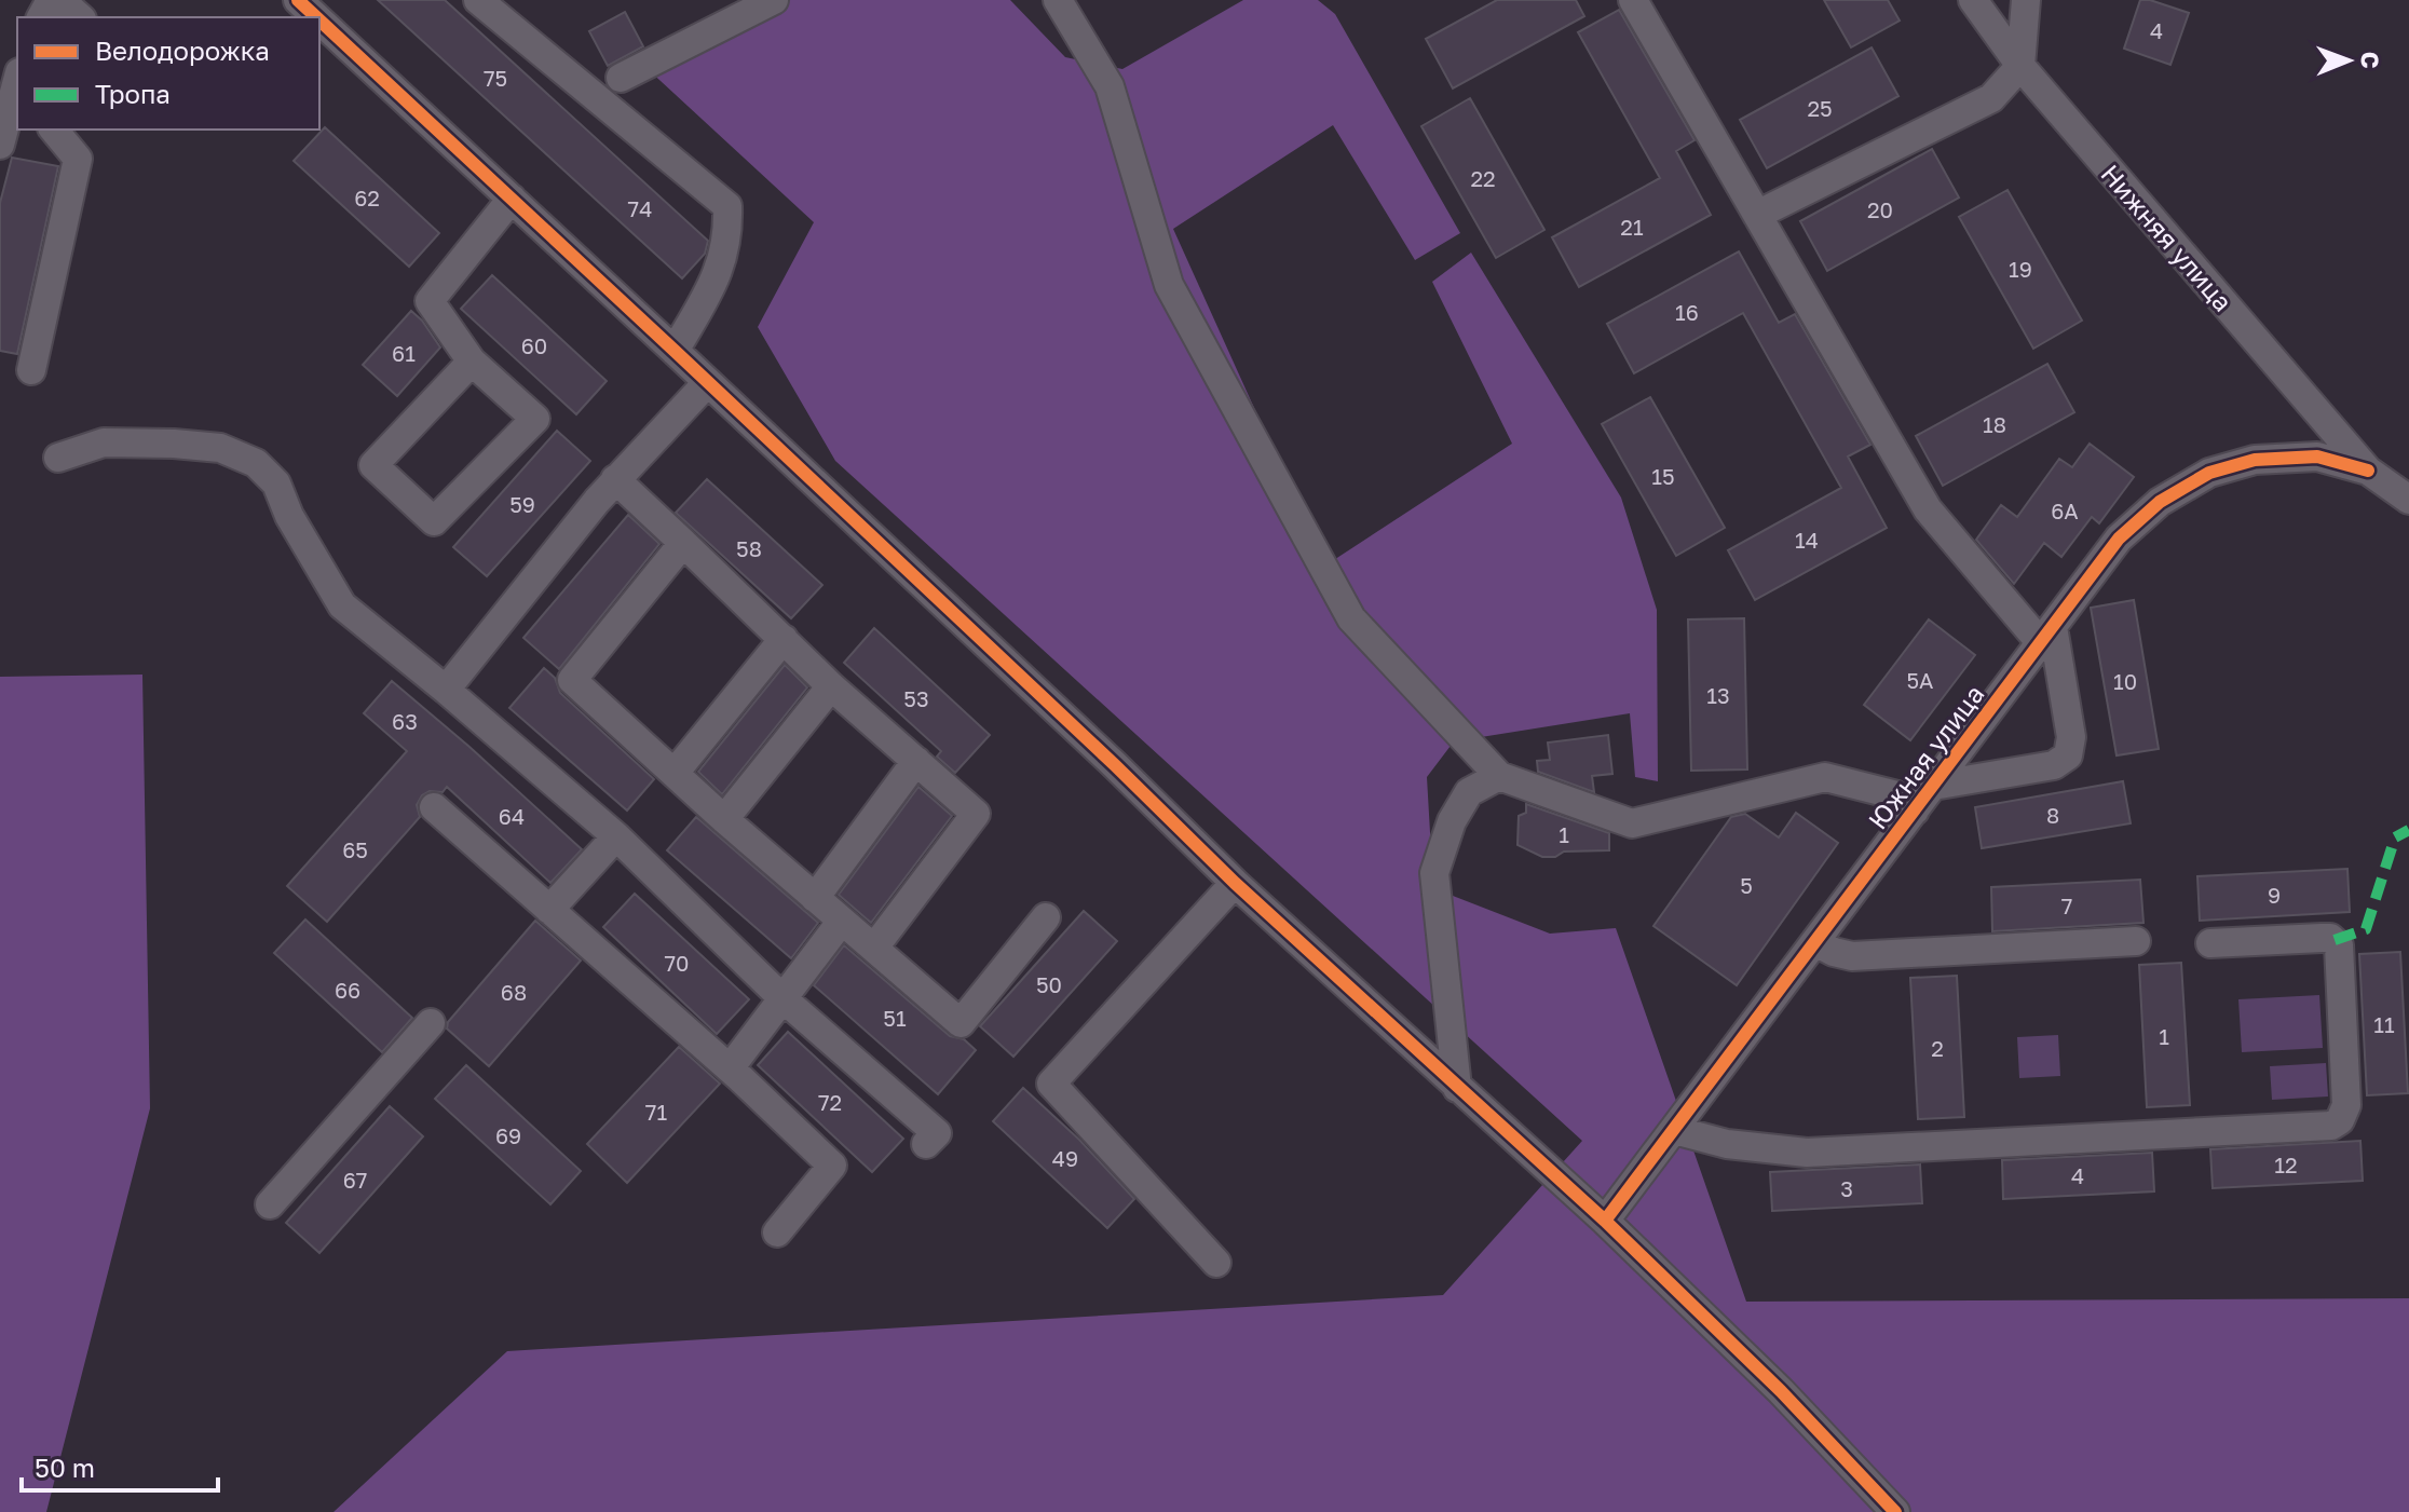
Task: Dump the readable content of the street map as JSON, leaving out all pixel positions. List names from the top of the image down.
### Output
{
  "streets": {
    "street": ["Нижняя улица", "Южная улица"]
  },
  "crossings": [
    ["Нижняя улица", "Южная улица"]
  ],
  "house_numbers": [
    "4",
    "75",
    "25",
    "22",
    "62",
    "74",
    "20",
    "21",
    "19",
    "16",
    "60",
    "61",
    "18",
    "15",
    "59",
    "6А",
    "14",
    "58",
    "5А",
    "10",
    "13",
    "53",
    "63",
    "8",
    "64",
    "1",
    "65",
    "5",
    "9",
    "7",
    "70",
    "50",
    "66",
    "68",
    "51",
    "11",
    "1",
    "2",
    "72",
    "71",
    "69",
    "49",
    "12",
    "4",
    "67",
    "3"
  ],
  "legend": ["Велодорожка", "Тропа"],
  "scale_bar": "50 m",
  "north": "right"
}
